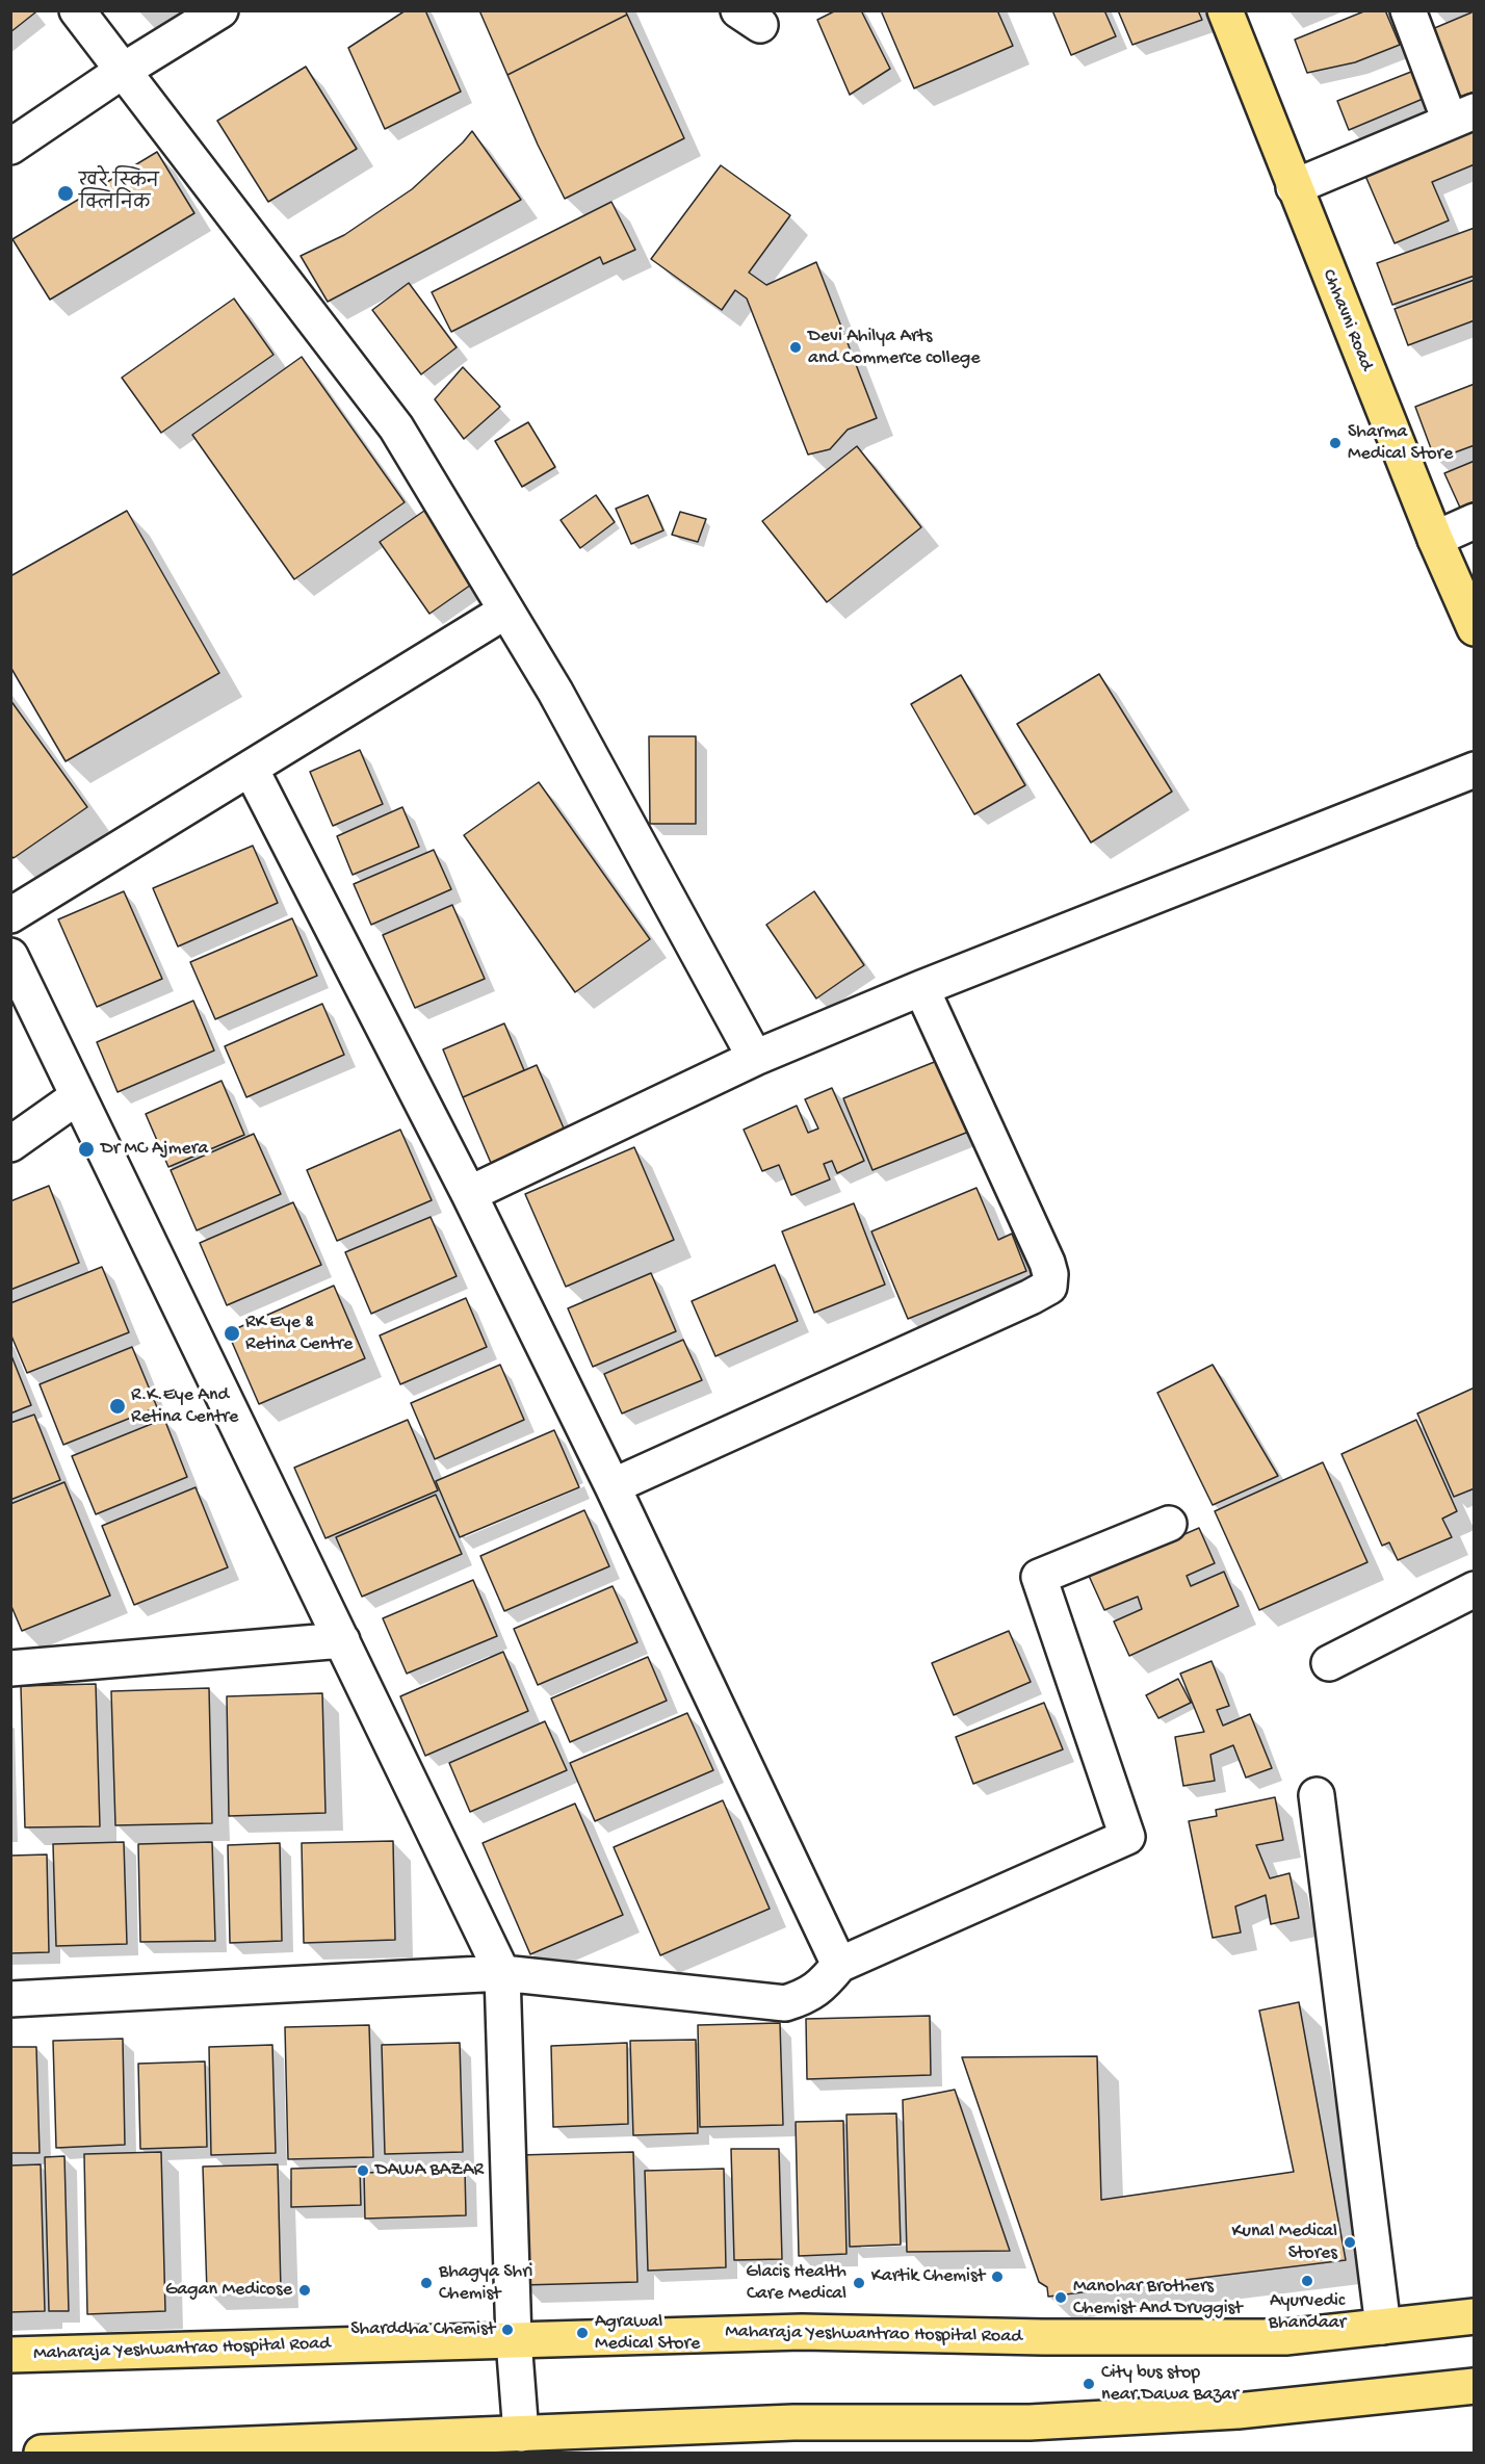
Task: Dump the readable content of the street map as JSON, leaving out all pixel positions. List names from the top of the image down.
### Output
{
  "streets": {
    "main road": ["Chhavni Road", "Maharaja Yeshwantrao Hospital Road"]
  },
  "places": [
    "खरे स्किन क्लिनिक",
    "Devi Ahilya Arts and Commerce college",
    "Sharma Medical Store",
    "Dr MC Ajmera",
    "RK Eye & Retina Centre",
    "R.K.Eye And Retina Centre",
    "DAWA BAZAR",
    "Kunal Medical Stores",
    "Kartik Chemist",
    "Ayurvedic Bhandaar",
    "Bhagya Shri Chemist",
    "Glacis Health Care Medical",
    "Gagan Medicose",
    "Manohar Brothers Chemist And Druggist",
    "Sharddha Chemist",
    "Agrawal Medical Store",
    "City bus stop near Dawa Bazar"
  ]
}
